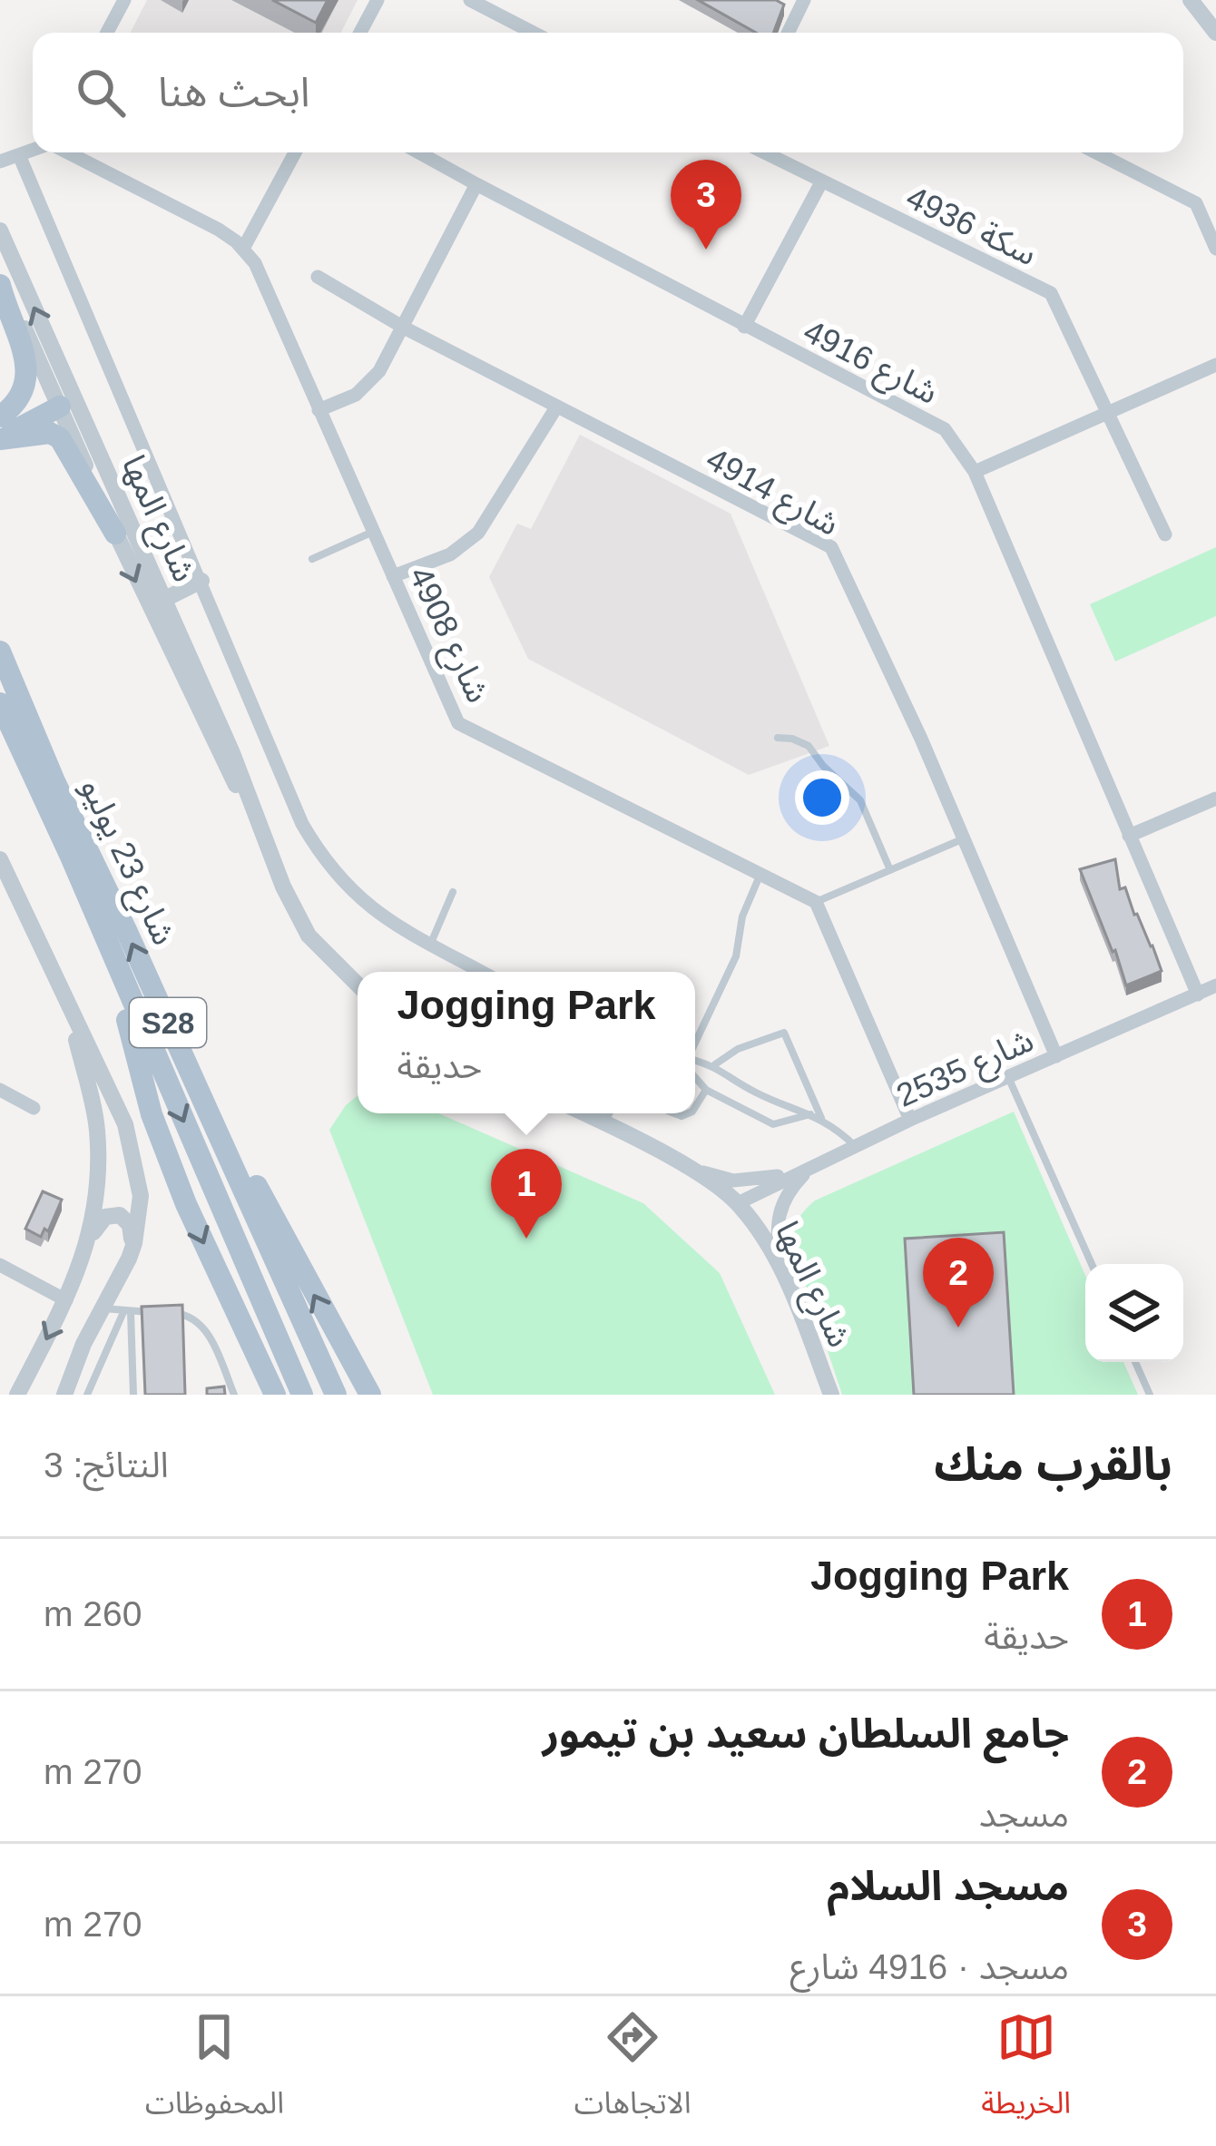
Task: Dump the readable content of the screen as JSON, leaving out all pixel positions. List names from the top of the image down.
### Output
{
  "streets": {
    "main road": ["شارع 23 يوليو", "S28"],
    "street": [
      "سكة 4936",
      "4916 شارع",
      "4914 شارع",
      "شارع المها",
      "4908 شارع",
      "2535 شارع"
    ]
  },
  "crossings": [
    ["4916 شارع", "2535 شارع"],
    ["4914 شارع", "2535 شارع"],
    ["شارع المها", "2535 شارع"]
  ],
  "page": {
    "search": "ابحث هنا",
    "pins": ["3", "1", "2"],
    "popup": ["Jogging Park", "حديقة"],
    "heading": ["بالقرب منك", "النتائج: 3"],
    "list": [
      {
        "mark": "1",
        "name": "Jogging Park",
        "note": "حديقة",
        "value": "260 m"
      },
      {
        "mark": "2",
        "name": "جامع السلطان سعيد بن تيمور",
        "note": "مسجد",
        "value": "270 m"
      },
      {
        "mark": "3",
        "name": "مسجد السلام",
        "note": "مسجد · 4916 شارع",
        "value": "270 m"
      }
    ],
    "nav": ["الخريطة", "الاتجاهات", "المحفوظات"]
  }
}
